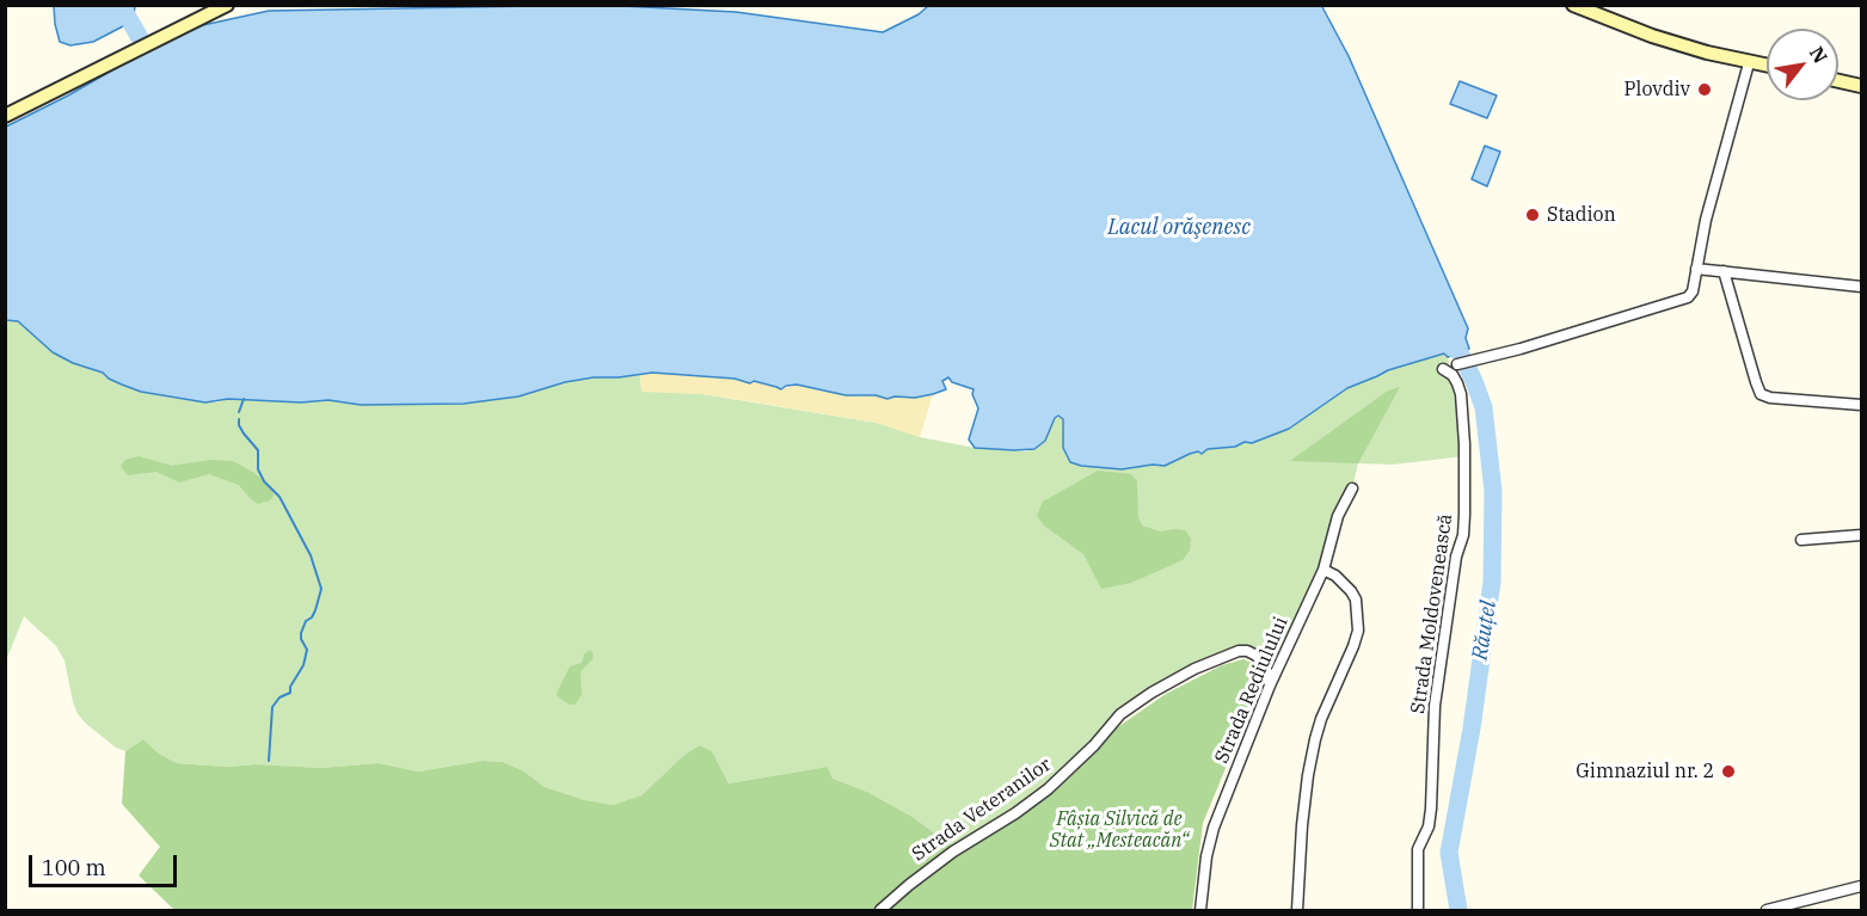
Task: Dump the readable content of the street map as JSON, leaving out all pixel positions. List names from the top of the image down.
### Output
{
  "streets": {
    "street": ["Strada Moldovenească", "Strada Rediulului", "Strada Veteranilor"]
  },
  "crossings": [
    ["Strada Rediulului", "Strada Veteranilor"]
  ],
  "water": ["Lacul orăşenesc", "Răuțel"],
  "parks": ["Fâșia Silvică de Stat „Mesteacăn“"],
  "places": ["Plovdiv", "Stadion", "Gimnaziul nr. 2"],
  "scale_bar": "100 m",
  "north": "top right"
}
